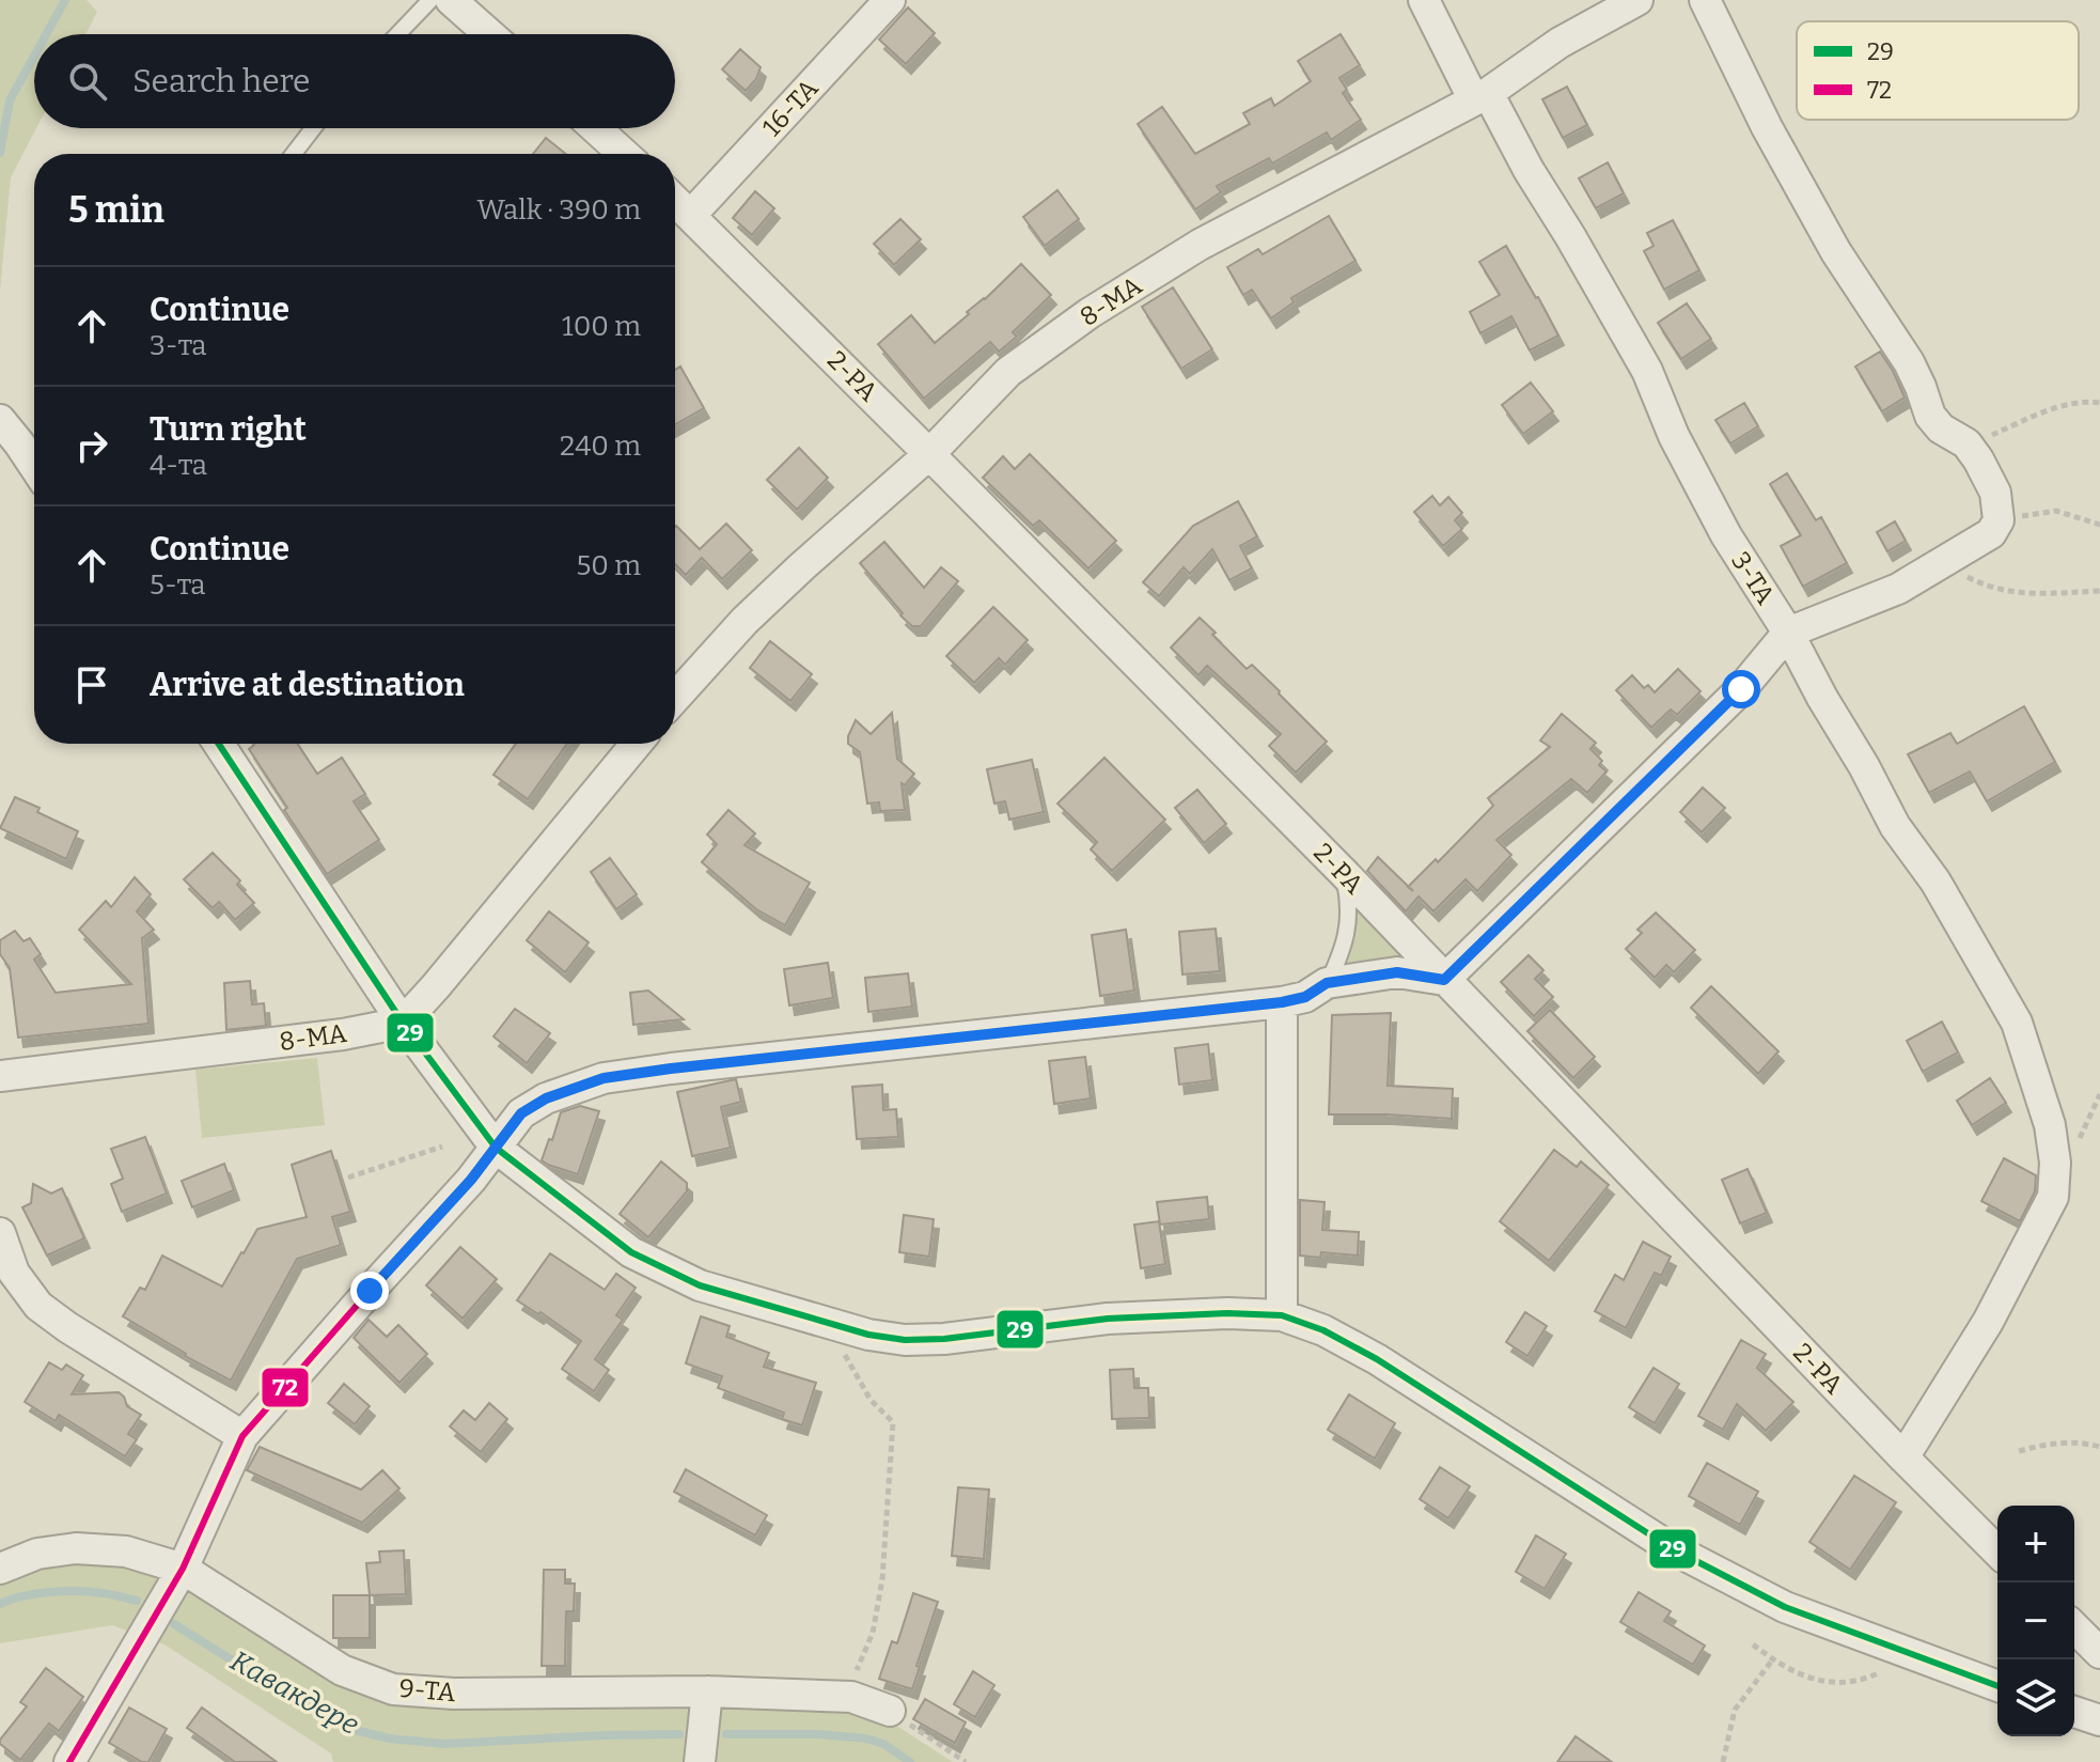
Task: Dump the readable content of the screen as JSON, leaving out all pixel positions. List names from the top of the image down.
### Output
{
  "streets": {
    "street": [
      "16-ТА",
      "8-МА",
      "2-РА",
      "3-ТА",
      "9-ТА"
    ]
  },
  "crossings": [
    ["16-ТА", "2-РА"],
    ["8-МА", "2-РА"],
    ["8-МА", "3-ТА"],
    ["2-РА", "3-ТА"]
  ],
  "water": ["Кавакдере"],
  "lines": ["transit line 29", "transit line 72"],
  "legend": ["29", "72"],
  "page": {
    "search": "Search here",
    "heading": ["5 min", "Walk · 390 m"],
    "list": [
      ["Continue", "3-та", "100 m"],
      ["Turn right", "4-та", "240 m"],
      ["Continue", "5-та", "50 m"],
      "Arrive at destination"
    ],
    "map_buttons": ["+", "−"]
  }
}
